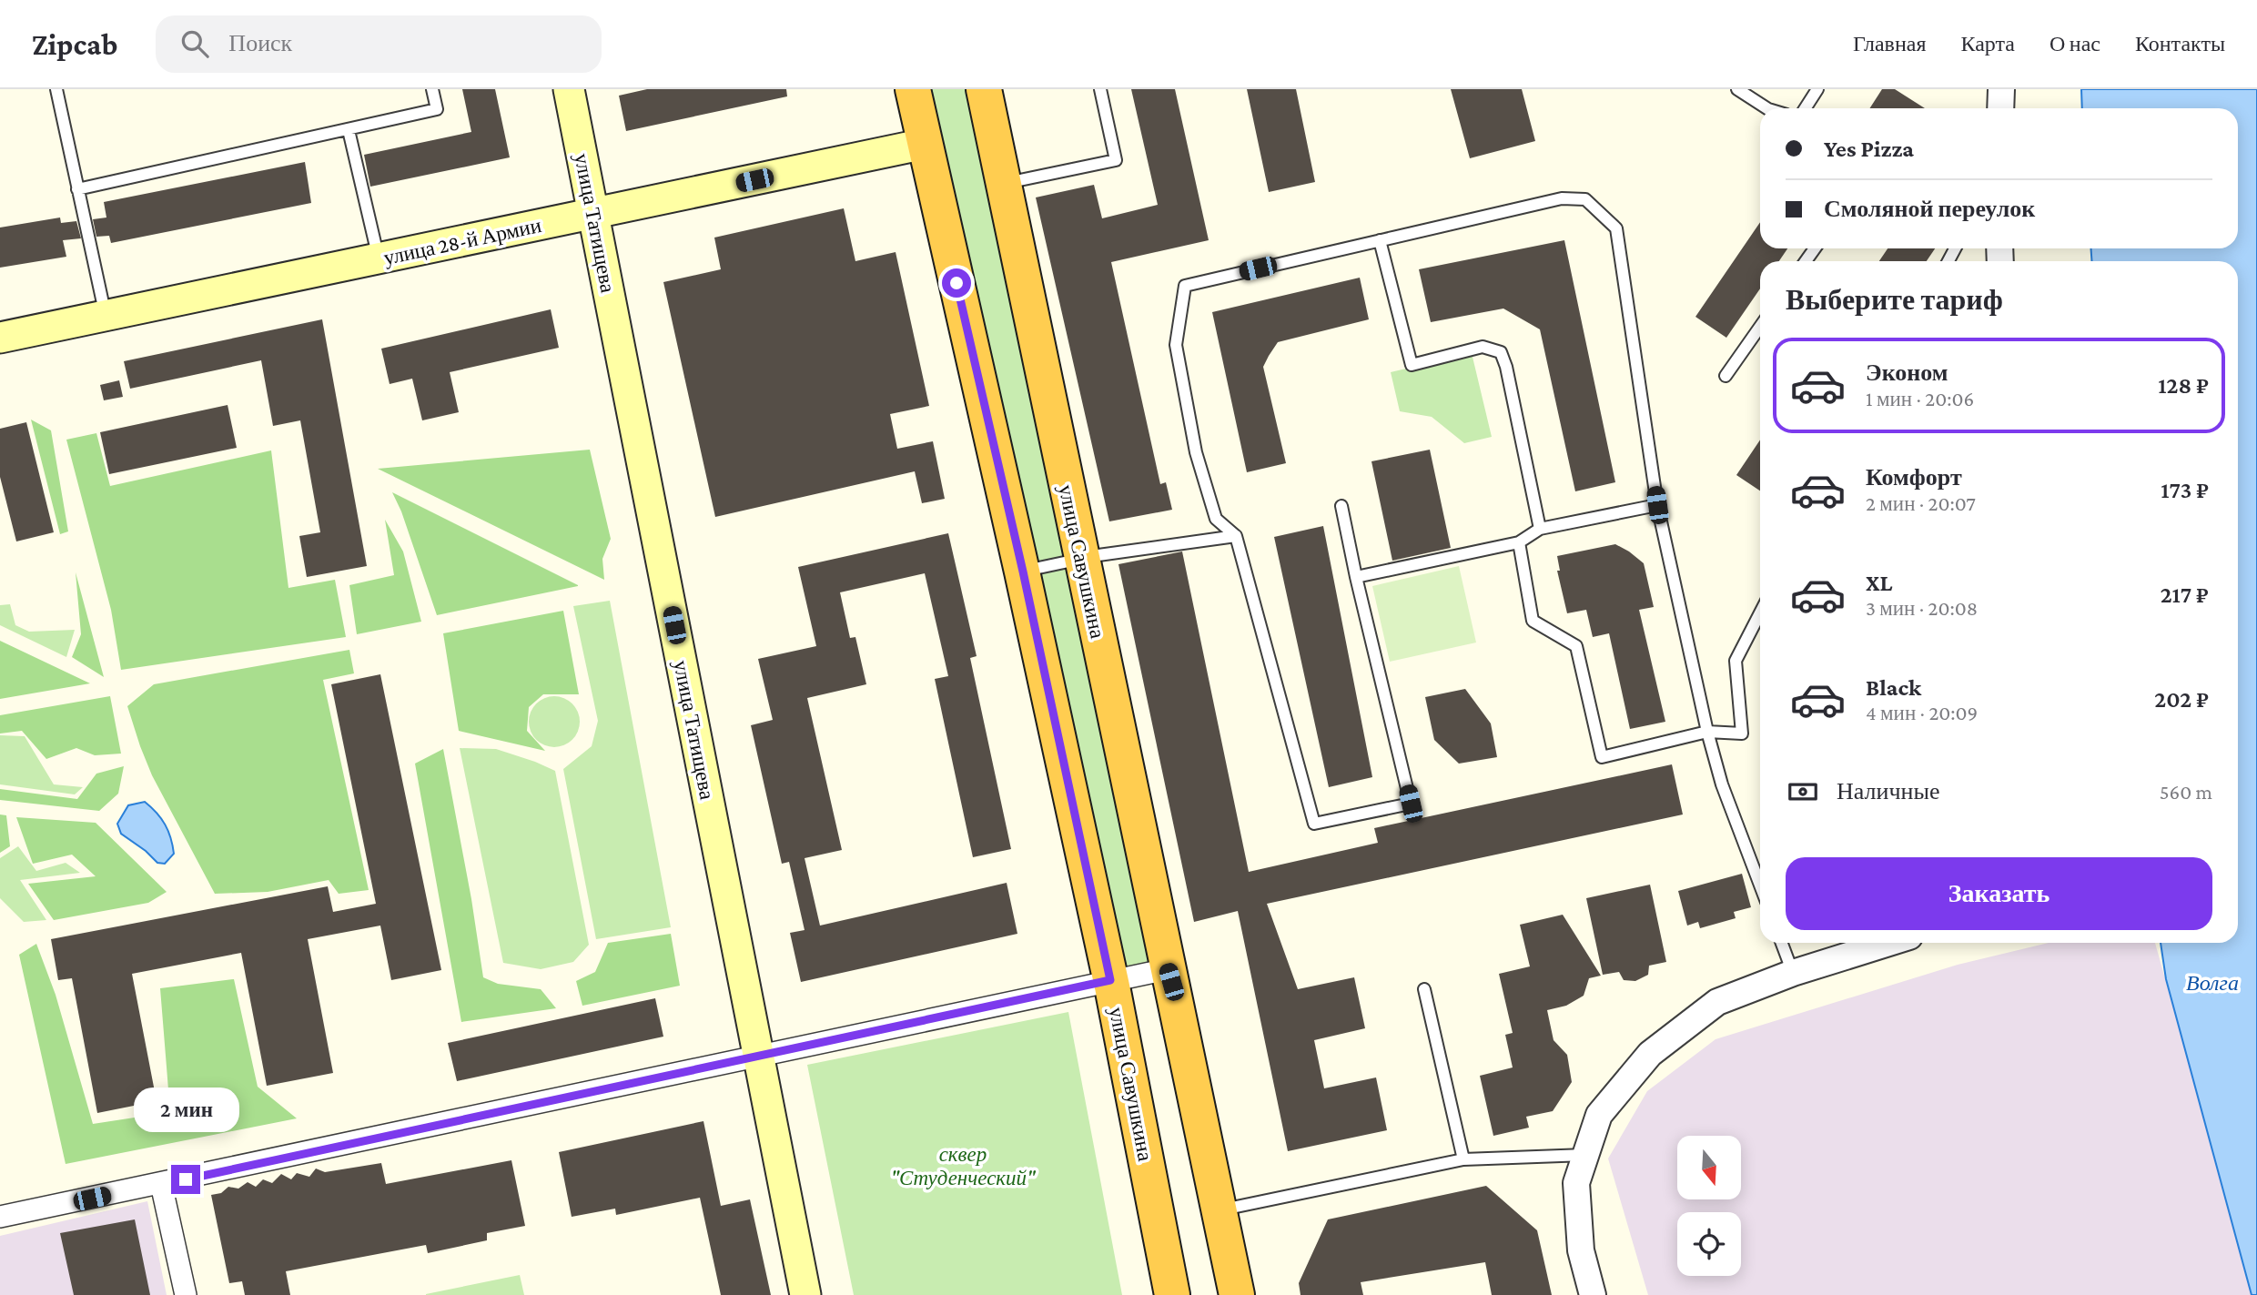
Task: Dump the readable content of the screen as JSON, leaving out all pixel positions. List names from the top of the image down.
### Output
{
  "streets": {
    "highway": ["улица Савушкина"],
    "main road": ["улица Татищева", "улица 28-й Армии"]
  },
  "crossings": [
    ["улица Татищева", "улица 28-й Армии"],
    ["улица 28-й Армии", "улица Савушкина"]
  ],
  "water": ["Волга"],
  "parks": ["сквер \"Студенческий\""],
  "north": "bottom",
  "page": {
    "header": "Zipcab",
    "search": "Поиск",
    "nav": [
      "Главная",
      "Карта",
      "О нас",
      "Контакты"
    ],
    "banner": ["Yes Pizza", "Смоляной переулок"],
    "heading": "Выберите тариф",
    "list": [
      {
        "name": "Эконом",
        "note": "1 мин · 20:06",
        "value": "128 ₽"
      },
      {
        "name": "Комфорт",
        "note": "2 мин · 20:07",
        "value": "173 ₽"
      },
      {
        "name": "XL",
        "note": "3 мин · 20:08",
        "value": "217 ₽"
      },
      {
        "name": "Black",
        "note": "4 мин · 20:09",
        "value": "202 ₽"
      }
    ],
    "pay": ["Наличные", "560 m"],
    "buttons": "Заказать",
    "bubble": "2 мин"
  }
}
